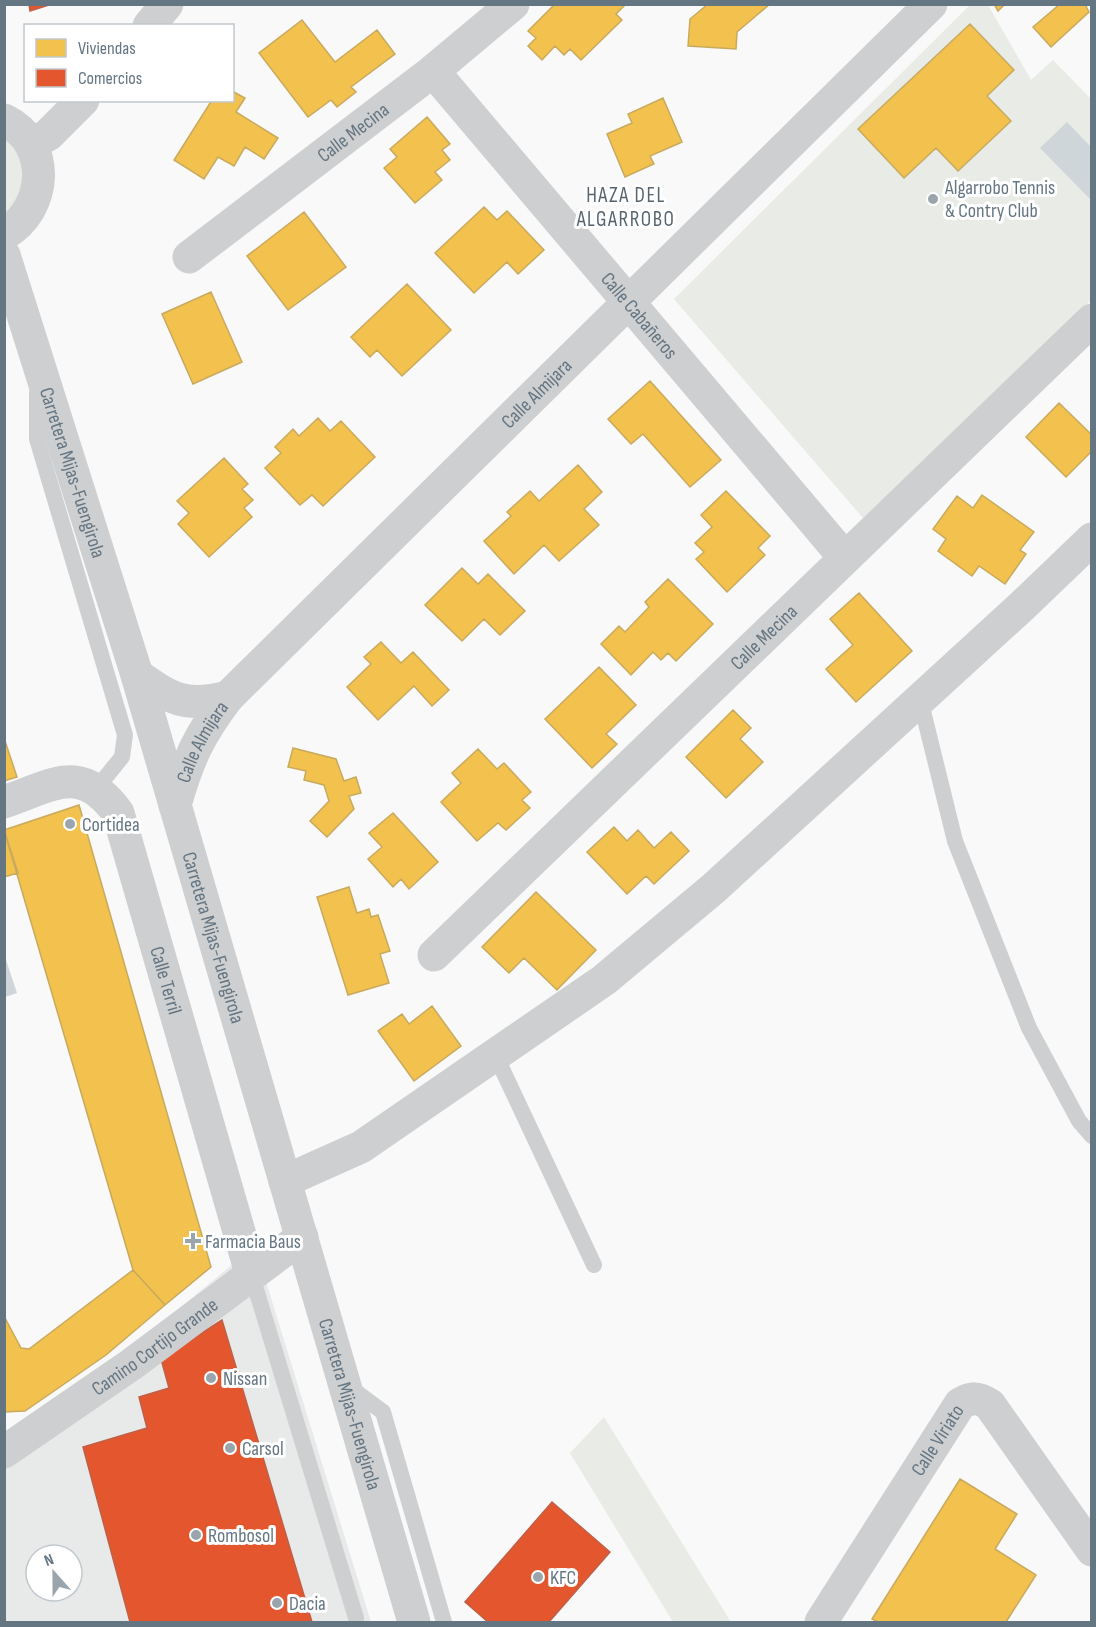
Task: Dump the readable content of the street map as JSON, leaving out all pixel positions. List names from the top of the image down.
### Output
{
  "streets": {
    "street": [
      "Calle Mecina",
      "Calle Cabañeros",
      "Calle Almijara",
      "Carretera Mijas-Fuengirola",
      "Calle Terril",
      "Camino Cortijo Grande",
      "Calle Viriato"
    ]
  },
  "crossings": [
    ["Calle Mecina", "Calle Cabañeros"],
    ["Calle Cabañeros", "Calle Almijara"],
    ["Calle Almijara", "Carretera Mijas-Fuengirola"],
    ["Carretera Mijas-Fuengirola", "Camino Cortijo Grande"],
    ["Calle Terril", "Camino Cortijo Grande"]
  ],
  "districts": ["HAZA DEL ALGARROBO"],
  "places": {
    "other": [
      "Algarrobo Tennis & Contry Club",
      "Cortidea",
      "Nissan",
      "Carsol",
      "Rombosol",
      "KFC",
      "Dacia"
    ],
    "health": ["Farmacia Baus"]
  },
  "legend": ["Viviendas", "Comercios"],
  "north": "top"
}
